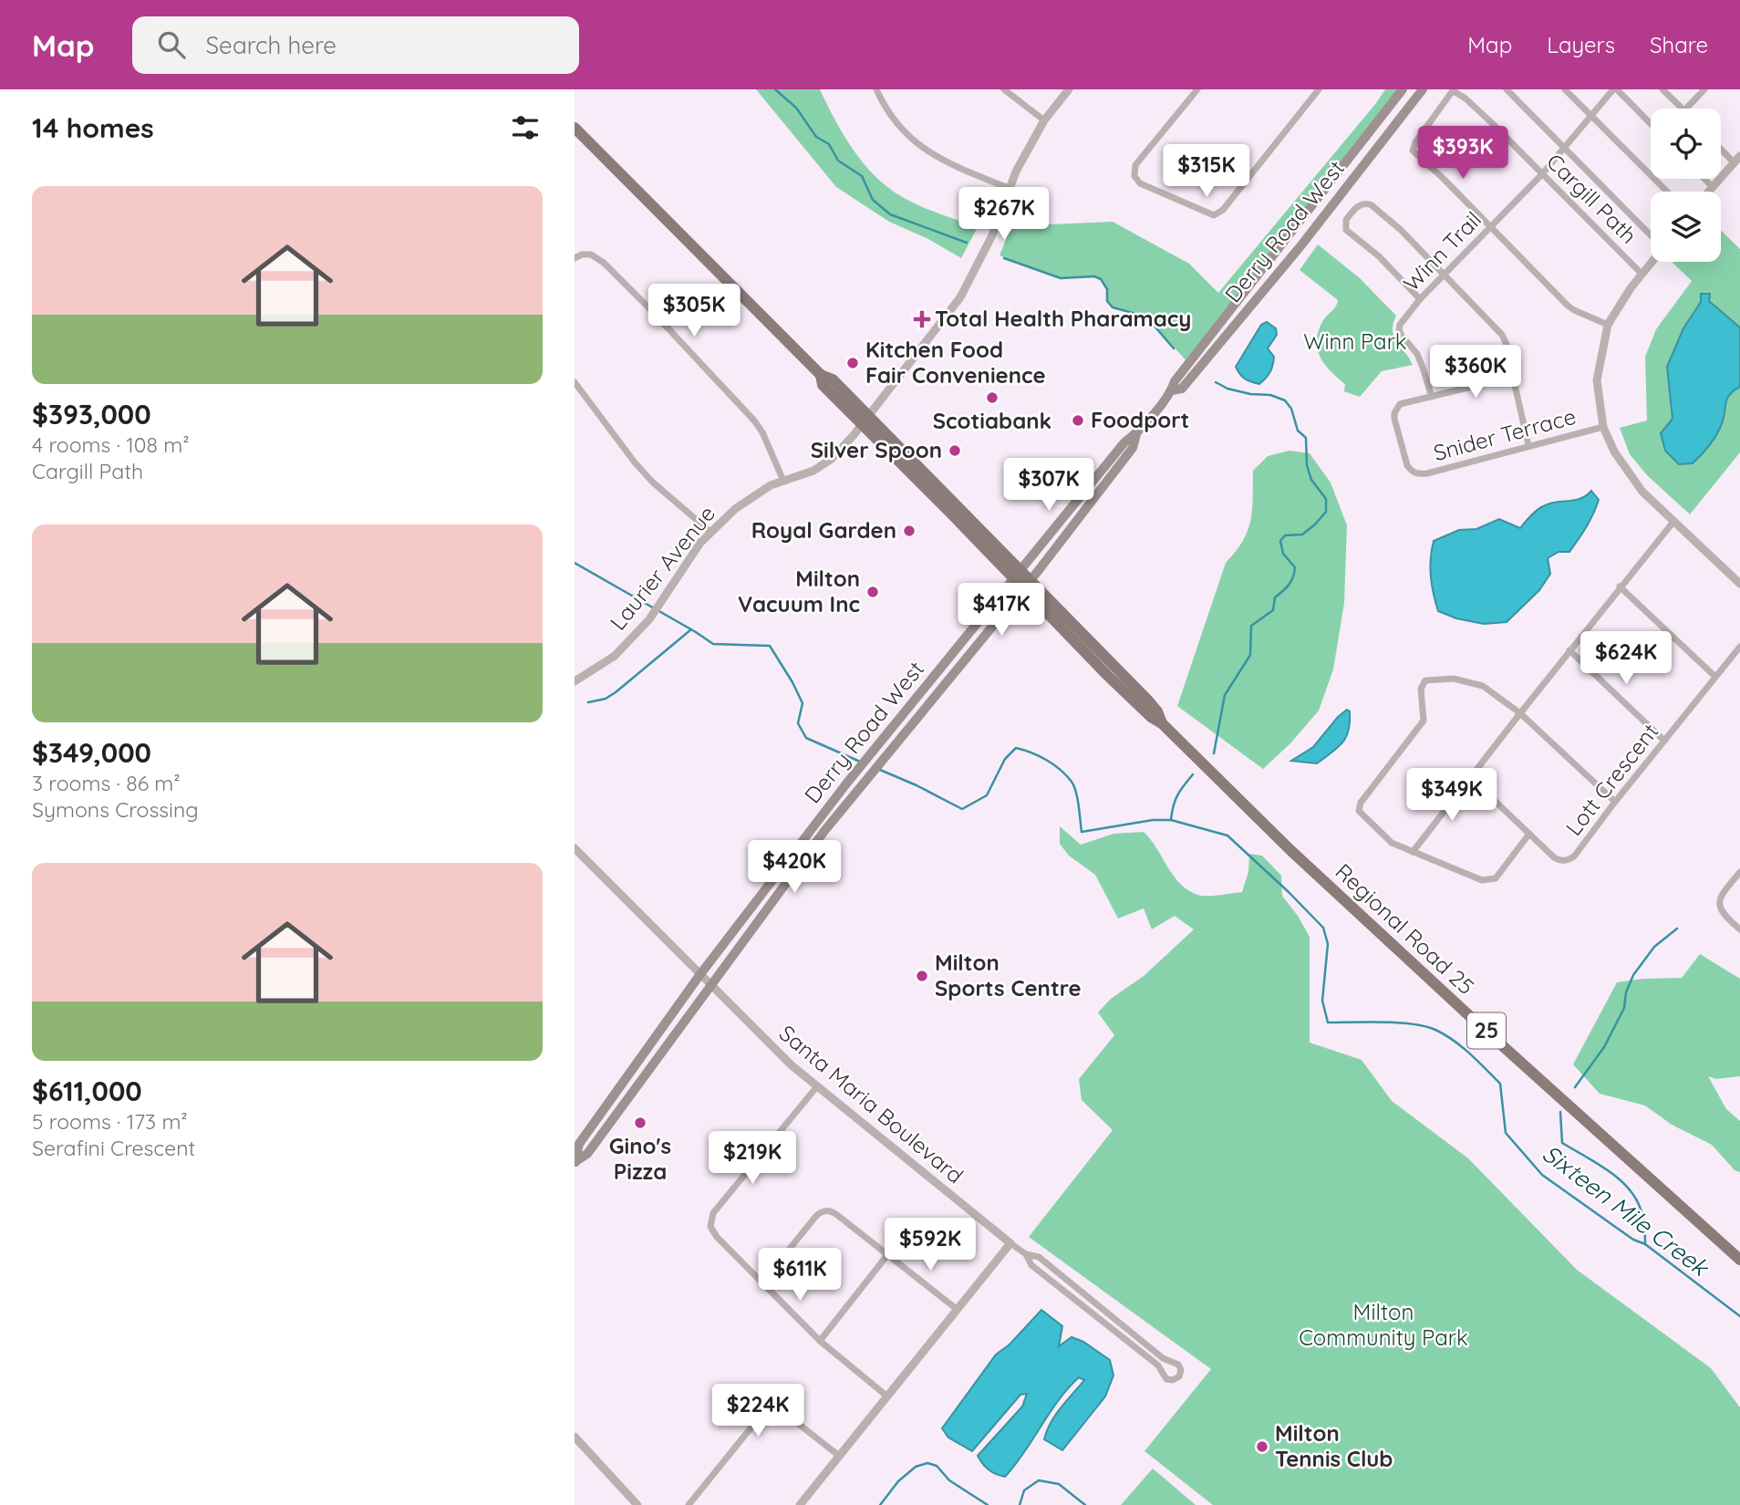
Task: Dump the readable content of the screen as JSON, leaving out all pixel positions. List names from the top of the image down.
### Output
{
  "streets": {
    "main road": ["Derry Road West", "Regional Road 25", "25"],
    "street": [
      "Cargill Path",
      "Winn Trail",
      "Snider Terrace",
      "Laurier Avenue",
      "Lott Crescent",
      "Santa Maria Boulevard"
    ]
  },
  "crossings": [
    ["Cargill Path", "Winn Trail"],
    ["Derry Road West", "Regional Road 25"],
    ["Derry Road West", "25"],
    ["Derry Road West", "Santa Maria Boulevard"],
    ["Winn Trail", "Snider Terrace"],
    ["Regional Road 25", "25"]
  ],
  "water": ["Sixteen Mile Creek"],
  "parks": ["Winn Park", "Milton Community Park"],
  "places": {
    "health": ["Total Health Pharamacy"],
    "other": [
      "Kitchen Food Fair Convenience",
      "Scotiabank",
      "Foodport",
      "Silver Spoon",
      "Royal Garden",
      "Milton Vacuum Inc",
      "Milton Sports Centre",
      "Gino's Pizza",
      "Milton Tennis Club"
    ]
  },
  "page": {
    "header": "Map",
    "search": "Search here",
    "nav": ["Map", "Layers", "Share"],
    "heading": "14 homes",
    "price": [
      "$393K",
      "$315K",
      "$267K",
      "$305K",
      "$360K",
      "$307K",
      "$417K",
      "$624K",
      "$349K",
      "$420K",
      "$219K",
      "$592K",
      "$611K",
      "$224K"
    ],
    "list": [
      {
        "name": "$393,000",
        "note": "4 rooms · 108 m² · Cargill Path"
      },
      {
        "name": "$349,000",
        "note": "3 rooms · 86 m² · Symons Crossing"
      },
      {
        "name": "$611,000",
        "note": "5 rooms · 173 m² · Serafini Crescent"
      }
    ]
  }
}
